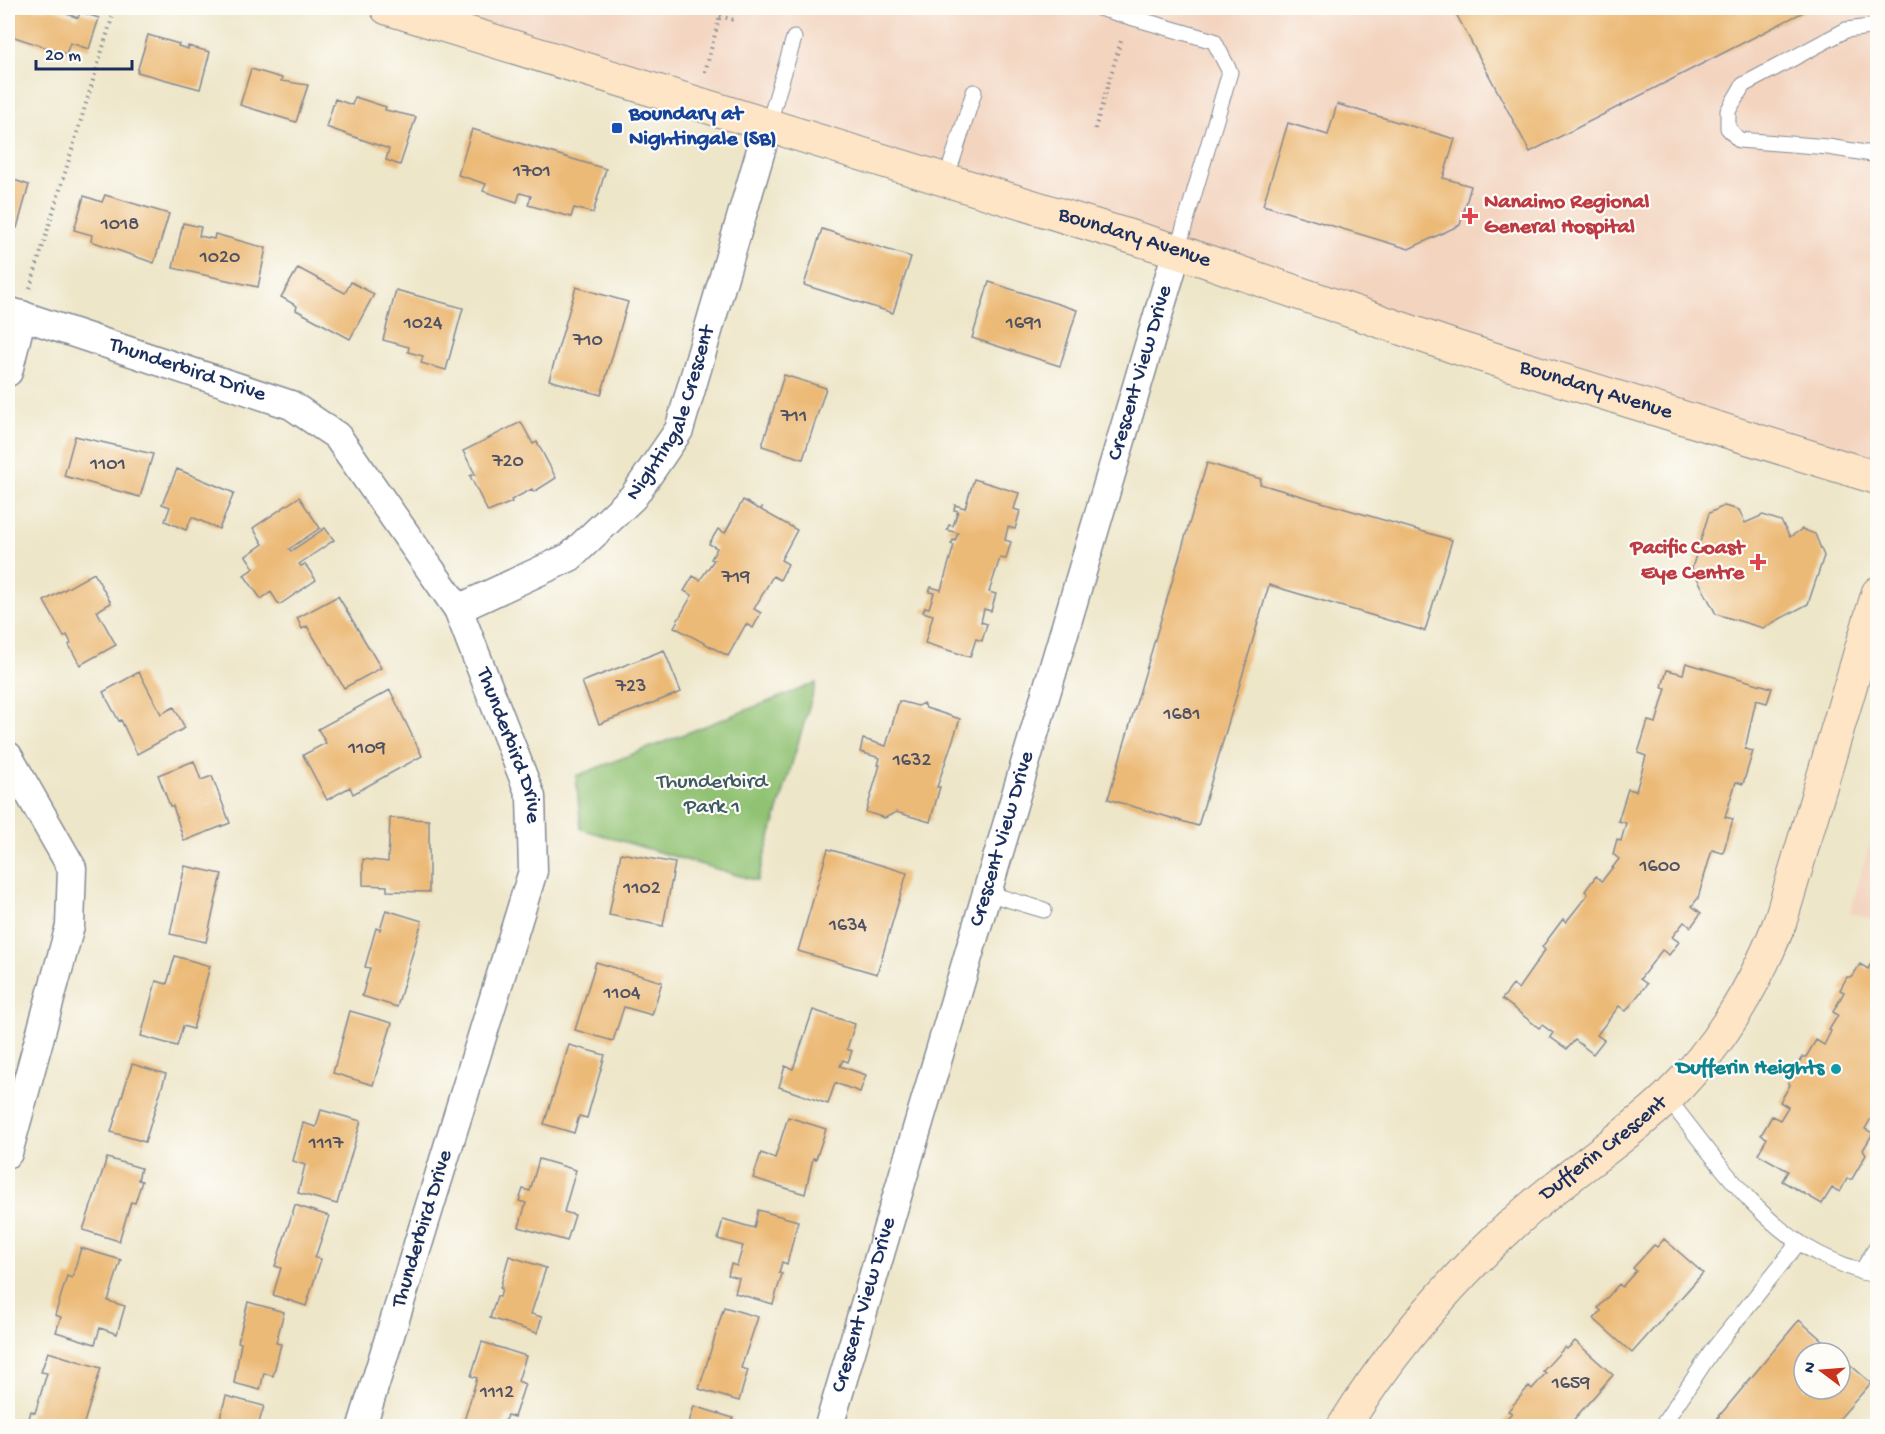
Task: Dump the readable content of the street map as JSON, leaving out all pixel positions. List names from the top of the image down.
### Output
{
  "streets": {
    "street": [
      "Boundary Avenue",
      "Thunderbird Drive",
      "Crescent View Drive",
      "Nightingale Crescent",
      "Dufferin Crescent"
    ]
  },
  "crossings": [
    ["Boundary Avenue", "Crescent View Drive"],
    ["Boundary Avenue", "Nightingale Crescent"],
    ["Thunderbird Drive", "Nightingale Crescent"]
  ],
  "parks": ["Thunderbird Park 1"],
  "places": {
    "transit": ["Boundary at Nightingale (SB)"],
    "health": ["Nanaimo Regional General Hospital", "Pacific Coast Eye Centre"],
    "other": ["Dufferin Heights"]
  },
  "house_numbers": [
    "1701",
    "1018",
    "1020",
    "1024",
    "1691",
    "710",
    "711",
    "720",
    "1101",
    "719",
    "723",
    "1681",
    "1109",
    "1632",
    "1600",
    "1102",
    "1634",
    "1104",
    "1117",
    "1659",
    "1112"
  ],
  "scale_bar": "20 m",
  "north": "left"
}
